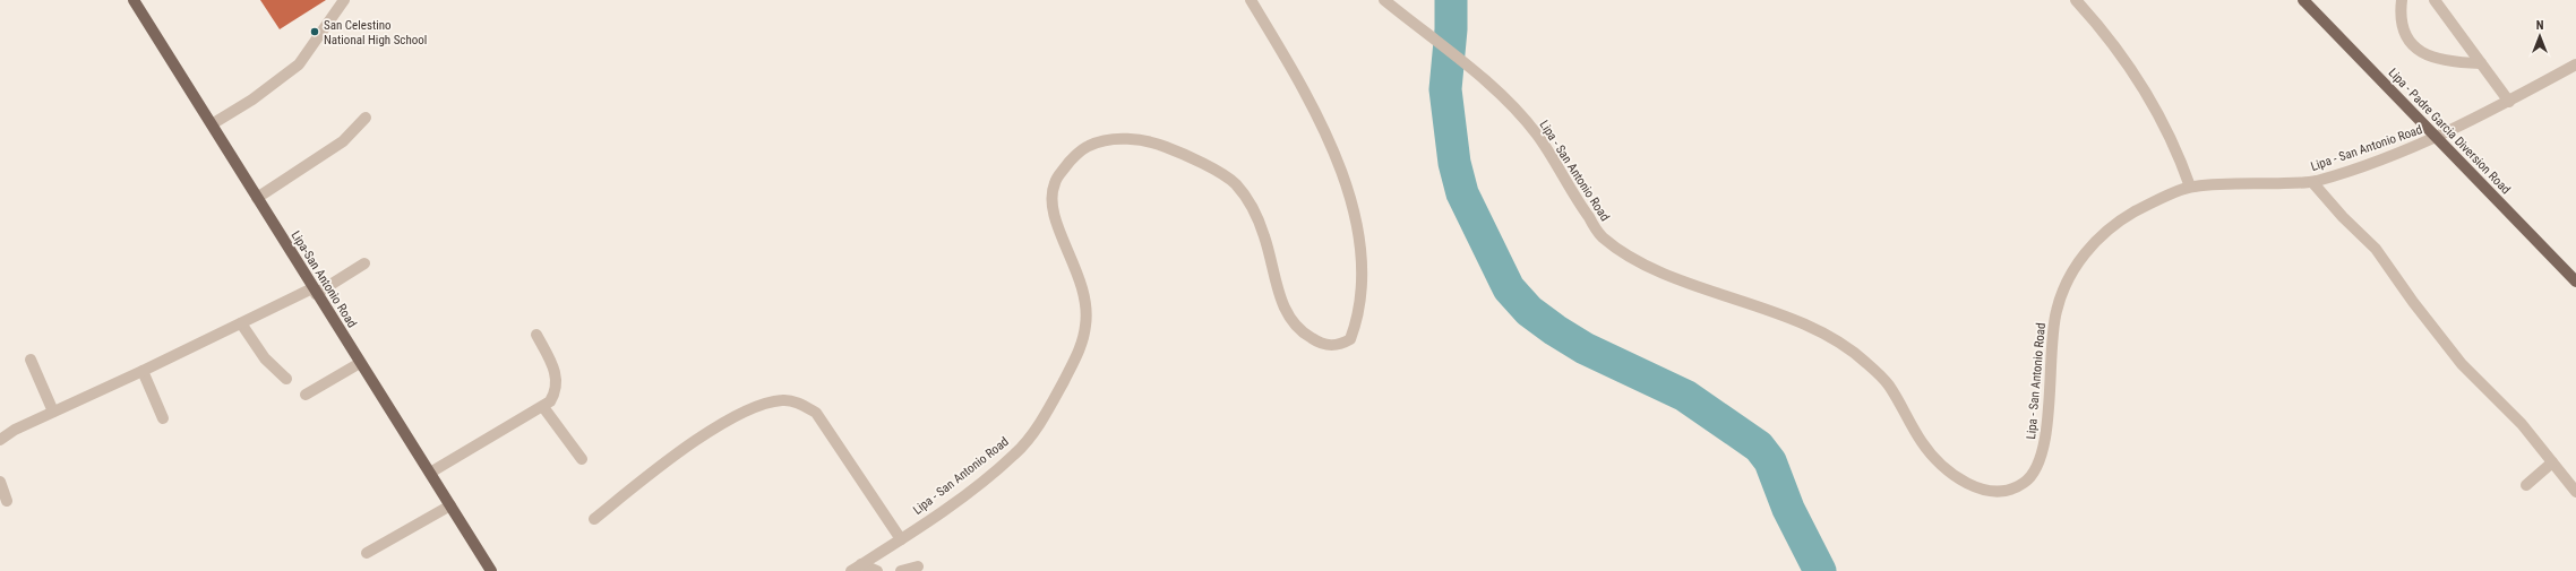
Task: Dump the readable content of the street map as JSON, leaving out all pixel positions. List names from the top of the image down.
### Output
{
  "streets": {
    "main road": ["Lipa - Padre Garcia Diversion Road", "Lipa-San Antonio Road"],
    "street": ["Lipa - San Antonio Road"]
  },
  "crossings": [
    ["Lipa - Padre Garcia Diversion Road", "Lipa - San Antonio Road"]
  ],
  "places": ["San Celestino National High School"],
  "north": "top"
}
